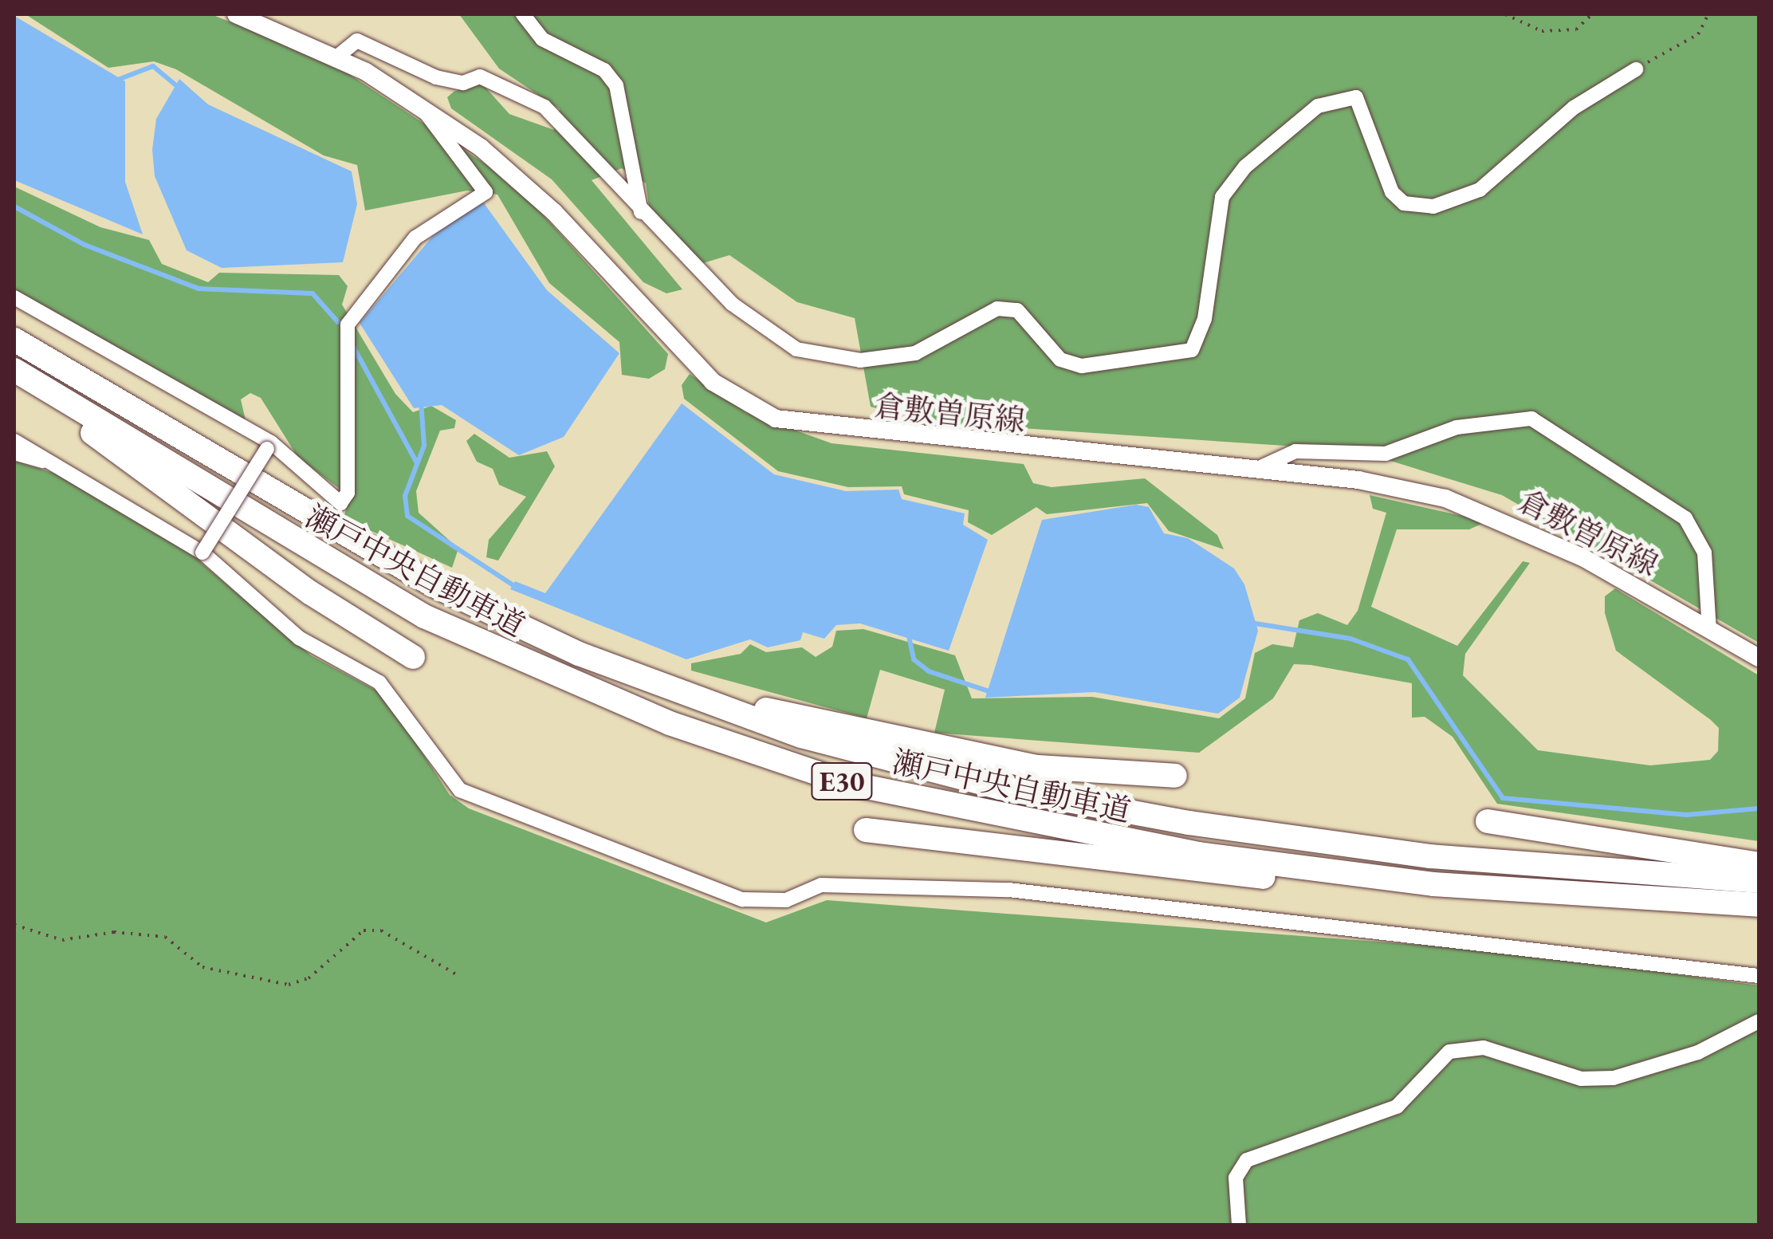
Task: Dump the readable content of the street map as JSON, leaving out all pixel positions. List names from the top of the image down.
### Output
{
  "streets": {
    "highway": ["瀬戸中央自動車道", "E30"],
    "street": ["倉敷曽原線"]
  }
}
